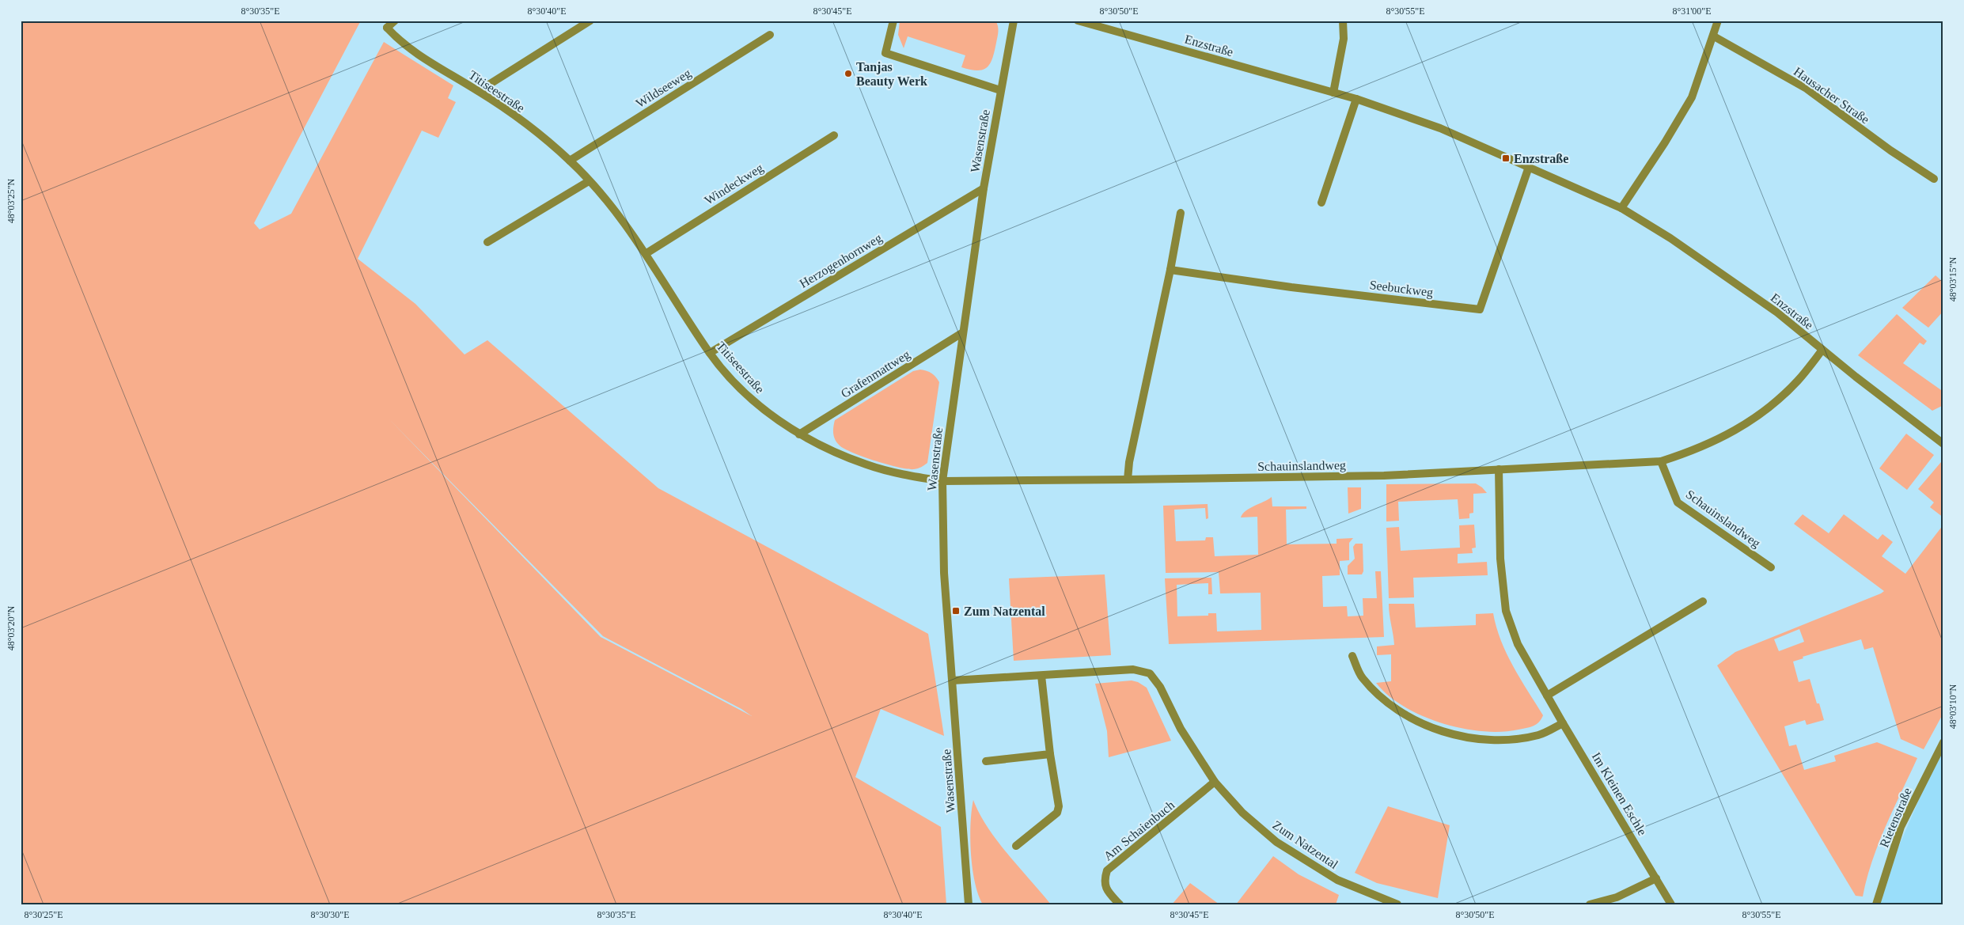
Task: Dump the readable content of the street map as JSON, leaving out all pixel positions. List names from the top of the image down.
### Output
{
  "streets": {
    "street": [
      "Enzstraße",
      "Wildseeweg",
      "Titiseestraße",
      "Hausacher Straße",
      "Wasenstraße",
      "Windeckweg",
      "Herzogenhornweg",
      "Seebuckweg",
      "Grafenmattweg",
      "Schauinslandweg",
      "Im Kleinen Eschle",
      "Rietenstraße",
      "Am Schaienbuch",
      "Zum Natzental"
    ]
  },
  "crossings": [
    ["Enzstraße", "Seebuckweg"],
    ["Enzstraße", "Schauinslandweg"],
    ["Wildseeweg", "Titiseestraße"],
    ["Titiseestraße", "Wasenstraße"],
    ["Titiseestraße", "Windeckweg"],
    ["Titiseestraße", "Herzogenhornweg"],
    ["Titiseestraße", "Grafenmattweg"],
    ["Titiseestraße", "Schauinslandweg"],
    ["Wasenstraße", "Herzogenhornweg"],
    ["Wasenstraße", "Grafenmattweg"],
    ["Wasenstraße", "Schauinslandweg"],
    ["Wasenstraße", "Zum Natzental"],
    ["Schauinslandweg", "Im Kleinen Eschle"],
    ["Am Schaienbuch", "Zum Natzental"]
  ],
  "places": {
    "other": ["Tanjas Beauty Werk"],
    "transit": ["Enzstraße", "Zum Natzental"]
  },
  "coordinates": [
    "8°30'35\"E",
    "8°30'40\"E",
    "8°30'45\"E",
    "8°30'50\"E",
    "8°30'55\"E",
    "8°31'00\"E",
    "48°03'25\"N",
    "48°03'15\"N",
    "48°03'20\"N",
    "48°03'10\"N",
    "8°30'25\"E",
    "8°30'30\"E"
  ]
}
